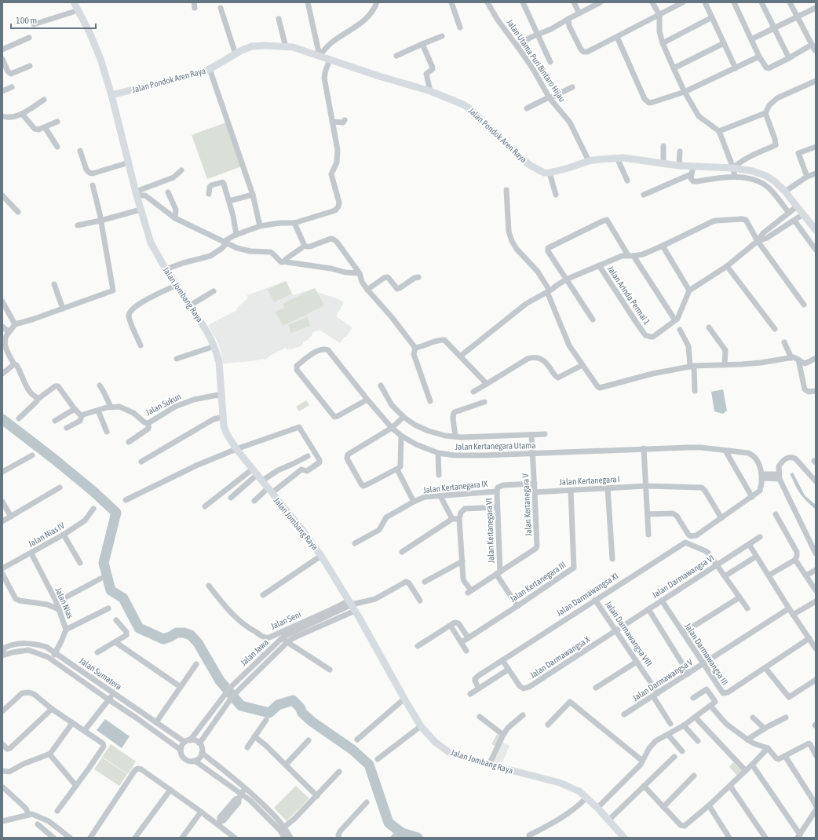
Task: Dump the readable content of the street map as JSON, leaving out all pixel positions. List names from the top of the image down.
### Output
{
  "streets": {
    "main road": ["Jalan Pondok Aren Raya", "Jalan Jombang Raya"],
    "street": [
      "Jalan Utama Puri Bintaro Hijau",
      "Jalan Arinda Permai 1",
      "Jalan Sukun",
      "Jalan Kertanegara Utama",
      "Jalan Kertanegara I",
      "Jalan Kertanegara IX",
      "Jalan Kertanegara V",
      "Jalan Kertanegara VI",
      "Jalan Nias IV",
      "Jalan Darmawangsa VI",
      "Jalan Kertanegara III",
      "Jalan Darmawangsa XI",
      "Jalan Nias",
      "Jalan Seni",
      "Jalan Darmawangsa VIII",
      "Jalan Jawa",
      "Jalan Darmawangsa III",
      "Jalan Darmawangsa X",
      "Jalan Sumatera",
      "Jalan Darmawangsa V"
    ]
  },
  "crossings": [
    ["Jalan Pondok Aren Raya", "Jalan Jombang Raya"],
    ["Jalan Jombang Raya", "Jalan Sukun"],
    ["Jalan Jombang Raya", "Jalan Seni"],
    ["Jalan Jombang Raya", "Jalan Jawa"],
    ["Jalan Kertanegara Utama", "Jalan Kertanegara V"],
    ["Jalan Kertanegara I", "Jalan Kertanegara V"],
    ["Jalan Kertanegara I", "Jalan Kertanegara III"],
    ["Jalan Kertanegara IX", "Jalan Kertanegara VI"],
    ["Jalan Kertanegara V", "Jalan Kertanegara VI"],
    ["Jalan Nias IV", "Jalan Nias"],
    ["Jalan Darmawangsa VI", "Jalan Darmawangsa XI"],
    ["Jalan Darmawangsa VI", "Jalan Darmawangsa VIII"],
    ["Jalan Darmawangsa VI", "Jalan Darmawangsa III"],
    ["Jalan Darmawangsa VI", "Jalan Darmawangsa X"],
    ["Jalan Darmawangsa XI", "Jalan Darmawangsa VIII"],
    ["Jalan Nias", "Jalan Sumatera"],
    ["Jalan Seni", "Jalan Jawa"],
    ["Jalan Darmawangsa VIII", "Jalan Darmawangsa X"],
    ["Jalan Darmawangsa VIII", "Jalan Darmawangsa V"],
    ["Jalan Jawa", "Jalan Sumatera"],
    ["Jalan Darmawangsa III", "Jalan Darmawangsa V"]
  ],
  "scale_bar": "100 m"
}
